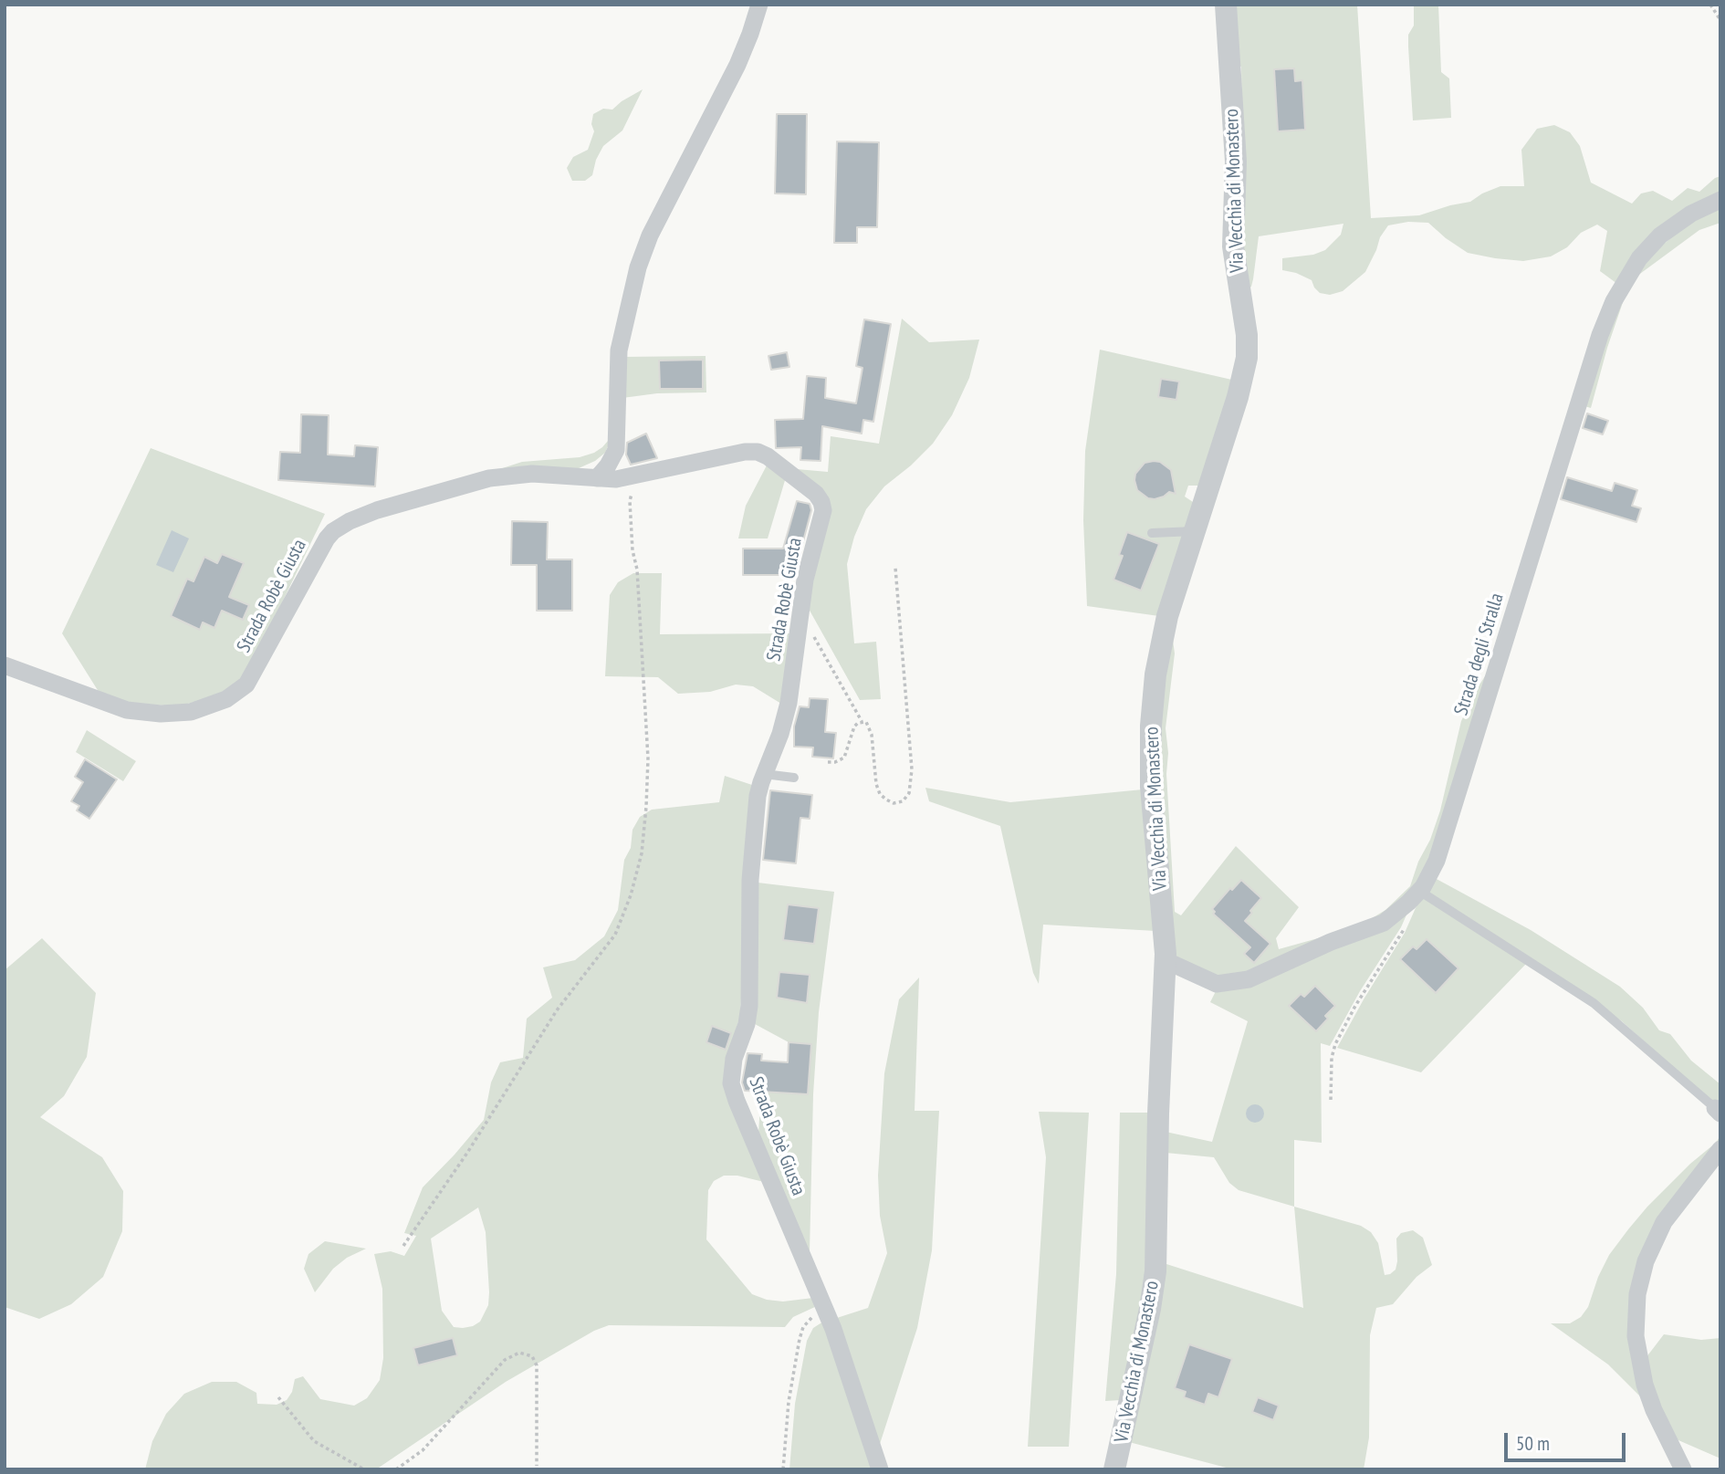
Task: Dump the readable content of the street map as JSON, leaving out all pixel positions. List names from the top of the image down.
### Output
{
  "streets": {
    "street": ["Via Vecchia di Monastero", "Strada Robè Giusta", "Strada degli Stralla"]
  },
  "crossings": [
    ["Via Vecchia di Monastero", "Strada degli Stralla"]
  ],
  "scale_bar": "50 m"
}
